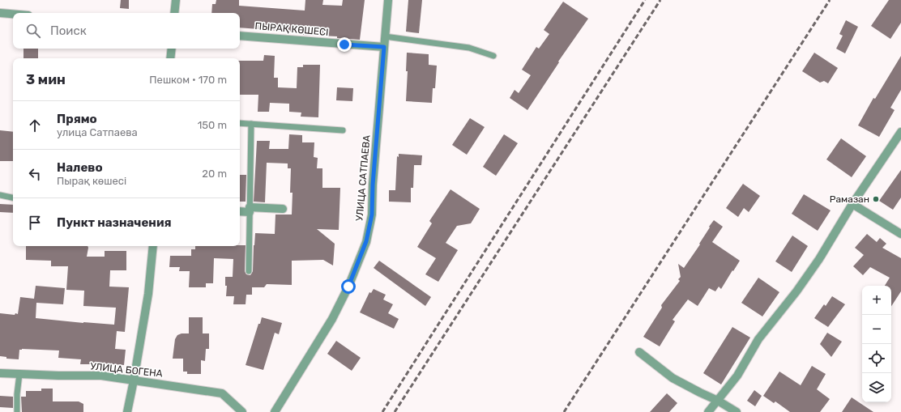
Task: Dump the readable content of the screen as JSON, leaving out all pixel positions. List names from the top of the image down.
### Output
{
  "streets": {
    "street": ["ПЫРАҚ КӨШЕСІ", "УЛИЦА САТПАЕВА", "УЛИЦА БОГЕНА"]
  },
  "crossings": [
    ["ПЫРАҚ КӨШЕСІ", "УЛИЦА САТПАЕВА"]
  ],
  "places": ["Рамазан"],
  "page": {
    "search": "Поиск",
    "heading": ["3 мин", "Пешком · 170 m"],
    "list": [
      ["Прямо", "улица Сатпаева", "150 m"],
      ["Налево", "Пырақ көшесі", "20 m"],
      "Пункт назначения"
    ],
    "map_buttons": ["+", "−"]
  }
}
